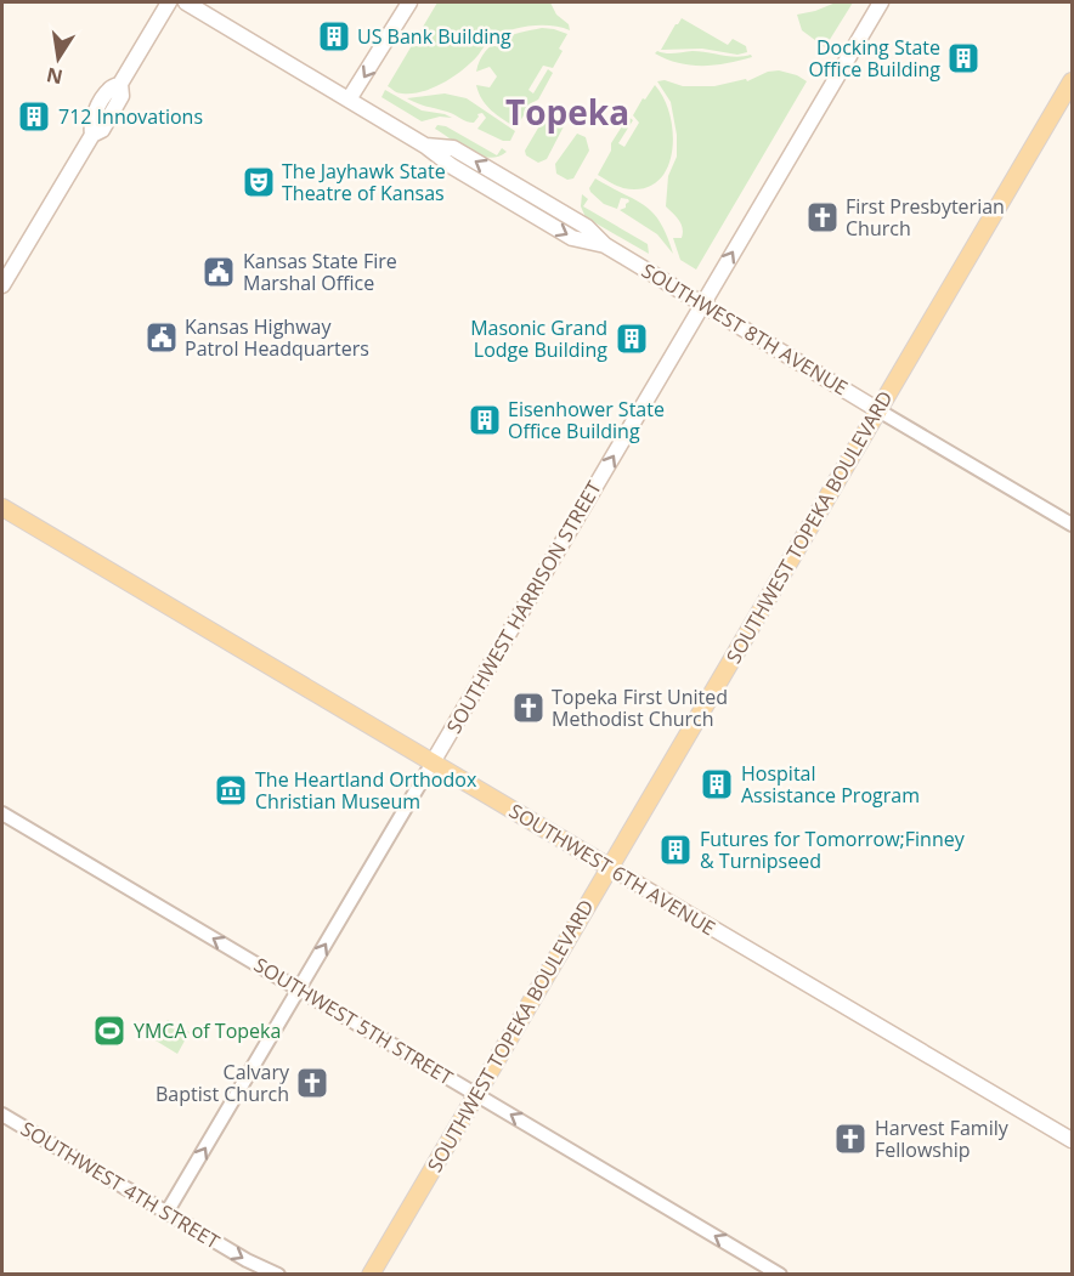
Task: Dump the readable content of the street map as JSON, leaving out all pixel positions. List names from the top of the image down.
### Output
{
  "streets": {
    "main road": [
      "SOUTHWEST 8TH AVENUE",
      "SOUTHWEST TOPEKA BOULEVARD",
      "SOUTHWEST HARRISON STREET",
      "SOUTHWEST 6TH AVENUE"
    ],
    "street": ["SOUTHWEST 5TH STREET", "SOUTHWEST 4TH STREET"]
  },
  "crossings": [
    ["SOUTHWEST 8TH AVENUE", "SOUTHWEST TOPEKA BOULEVARD"],
    ["SOUTHWEST 8TH AVENUE", "SOUTHWEST HARRISON STREET"],
    ["SOUTHWEST TOPEKA BOULEVARD", "SOUTHWEST 6TH AVENUE"],
    ["SOUTHWEST TOPEKA BOULEVARD", "SOUTHWEST 5TH STREET"],
    ["SOUTHWEST HARRISON STREET", "SOUTHWEST 6TH AVENUE"],
    ["SOUTHWEST HARRISON STREET", "SOUTHWEST 5TH STREET"],
    ["SOUTHWEST HARRISON STREET", "SOUTHWEST 4TH STREET"]
  ],
  "one_way": ["SOUTHWEST HARRISON STREET", "SOUTHWEST 5TH STREET", "SOUTHWEST 4TH STREET"],
  "districts": ["Topeka"],
  "places": {
    "building": [
      "US Bank Building",
      "Docking State Office Building",
      "712 Innovations",
      "Masonic Grand Lodge Building",
      "Eisenhower State Office Building",
      "Hospital Assistance Program",
      "Futures for Tomorrow;Finney & Turnipseed"
    ],
    "theatre": ["The Jayhawk State Theatre of Kansas"],
    "church": [
      "First Presbyterian Church",
      "Topeka First United Methodist Church",
      "Calvary Baptist Church",
      "Harvest Family Fellowship"
    ],
    "public building": ["Kansas State Fire Marshal Office", "Kansas Highway Patrol Headquarters"],
    "museum": ["The Heartland Orthodox Christian Museum"],
    "sports": ["YMCA of Topeka"]
  },
  "north": "bottom"
}
